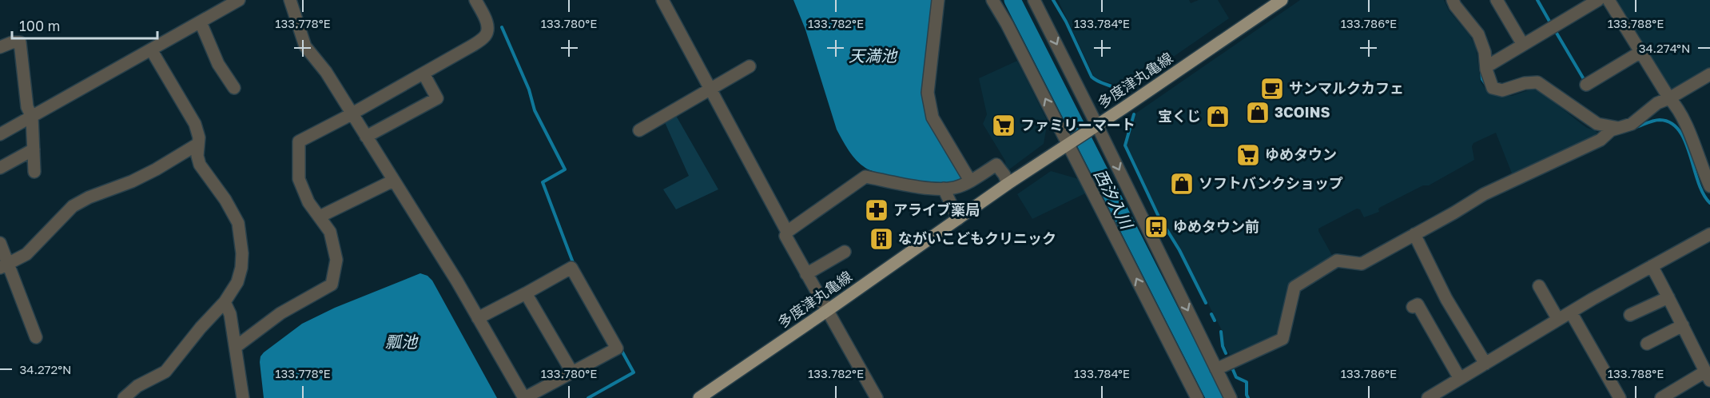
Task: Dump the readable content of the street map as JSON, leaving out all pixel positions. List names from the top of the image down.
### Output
{
  "streets": {
    "main road": ["多度津丸亀線"]
  },
  "water": ["天満池", "西汐入川", "瓢池"],
  "places": {
    "cafe": ["サンマルクカフェ"],
    "shop": ["3COINS", "宝くじ", "ソフトバンクショップ"],
    "supermarket": ["ファミリーマート", "ゆめタウン"],
    "pharmacy": ["アライブ薬局"],
    "bus stop": ["ゆめタウン前"],
    "building": ["ながいこどもクリニック"]
  },
  "scale_bar": "100 m",
  "coordinates": [
    "133.778°E",
    "133.780°E",
    "133.782°E",
    "133.784°E",
    "133.786°E",
    "133.788°E",
    "34.274°N",
    "34.272°N"
  ]
}
